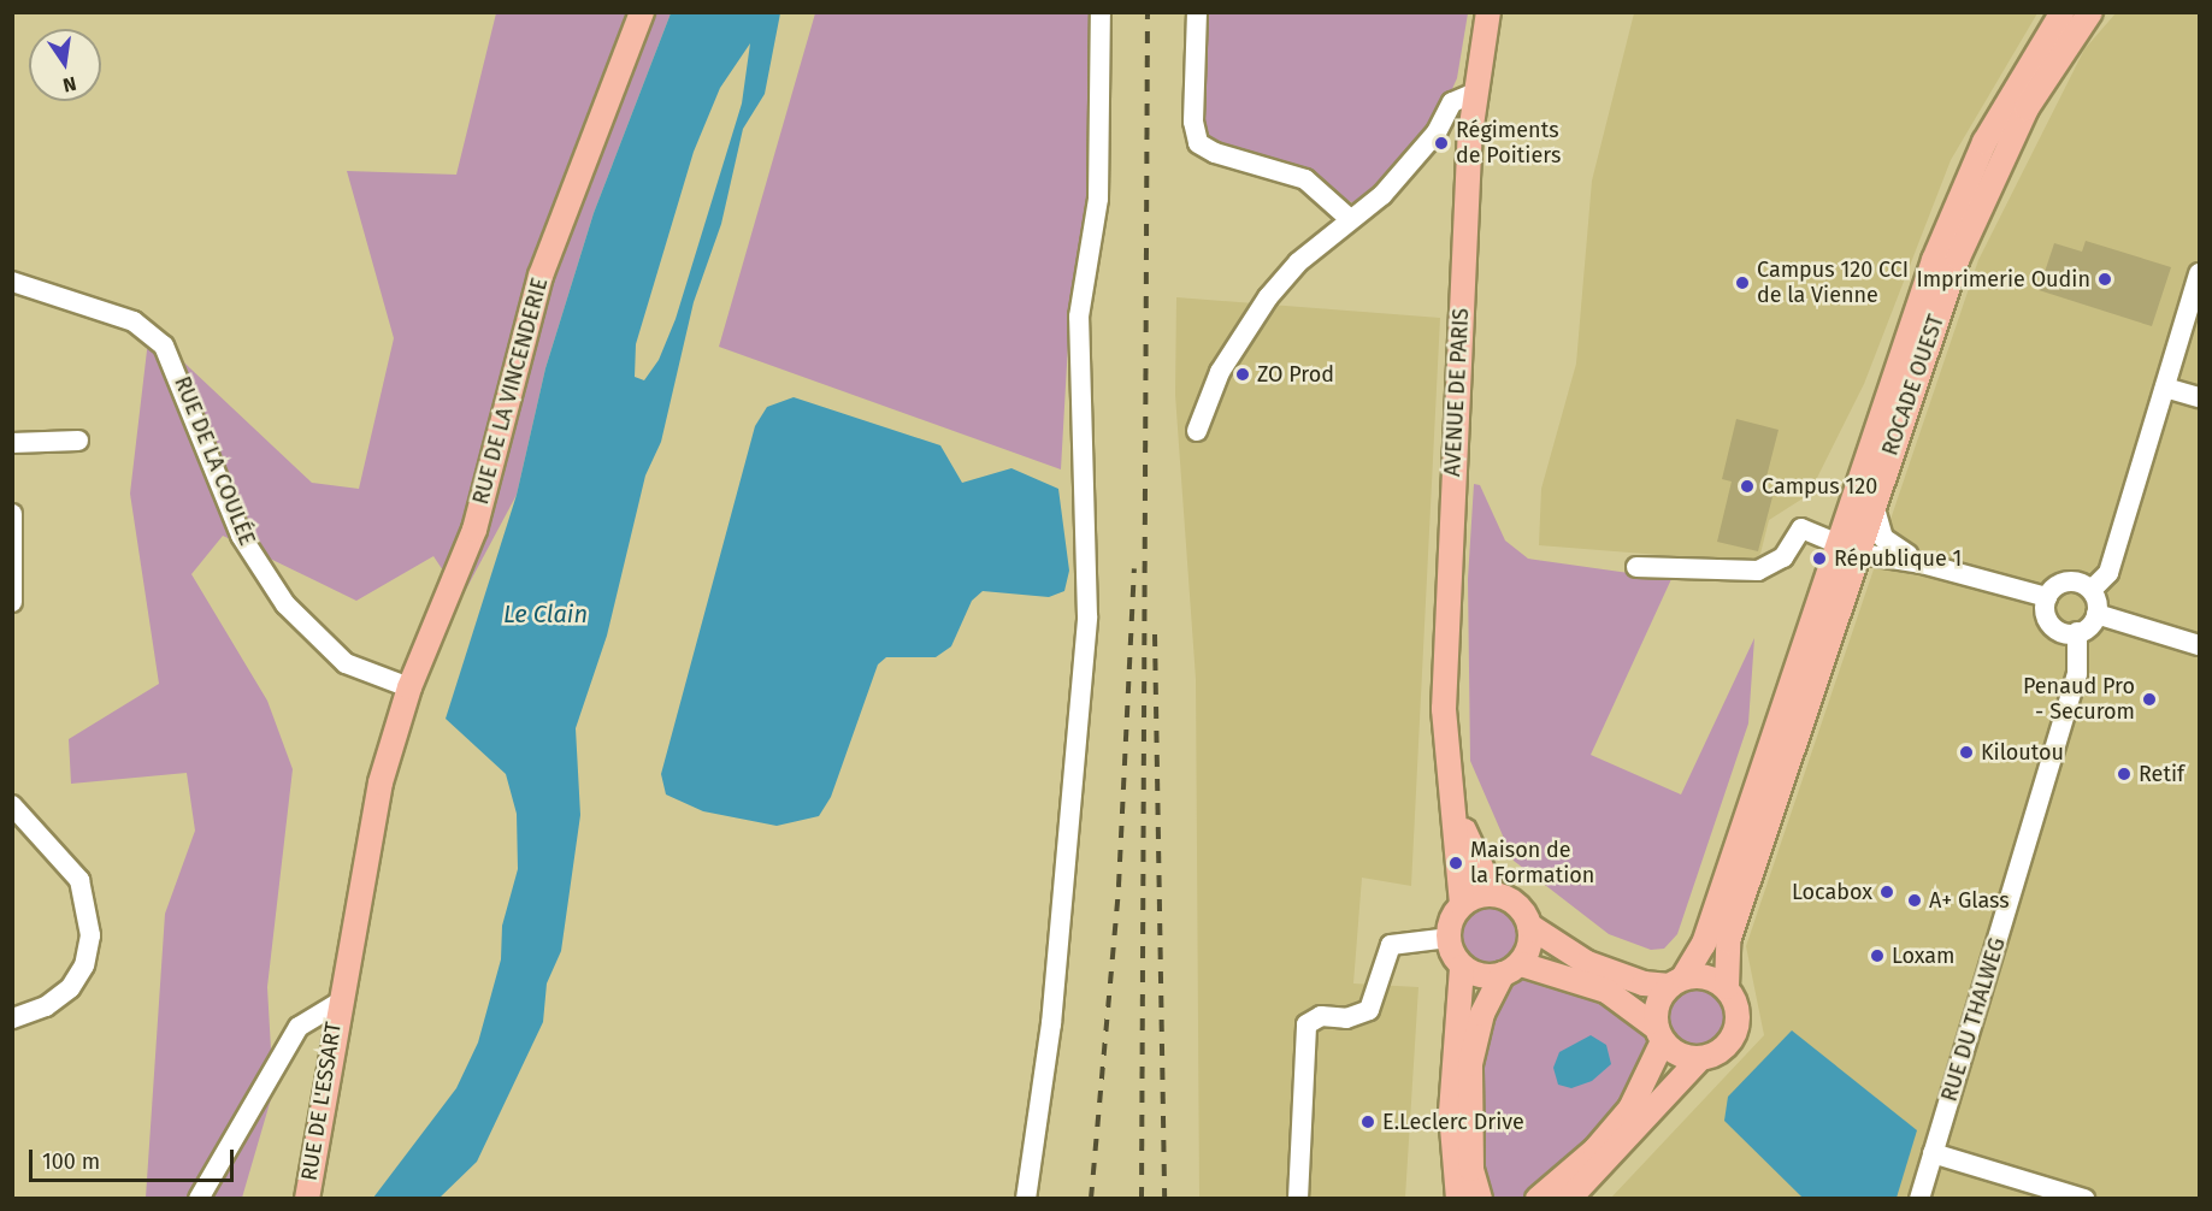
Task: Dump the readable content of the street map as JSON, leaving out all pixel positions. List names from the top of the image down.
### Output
{
  "streets": {
    "main road": [
      "ROCADE OUEST",
      "RUE DE LA VINCENDERIE",
      "AVENUE DE PARIS",
      "RUE DE L'ESSART"
    ],
    "street": ["RUE DE LA COULÉE", "RUE DU THALWEG"]
  },
  "crossings": [
    ["RUE DE LA VINCENDERIE", "RUE DE LA COULÉE"]
  ],
  "water": ["Le Clain"],
  "places": [
    "Régiments de Poitiers",
    "Imprimerie Oudin",
    "Campus 120 CCI de la Vienne",
    "ZO Prod",
    "Campus 120",
    "République 1",
    "Penaud Pro - Securom",
    "Kiloutou",
    "Retif",
    "Maison de la Formation",
    "Locabox",
    "A+ Glass",
    "Loxam",
    "E.Leclerc Drive"
  ],
  "scale_bar": "100 m",
  "north": "bottom"
}
